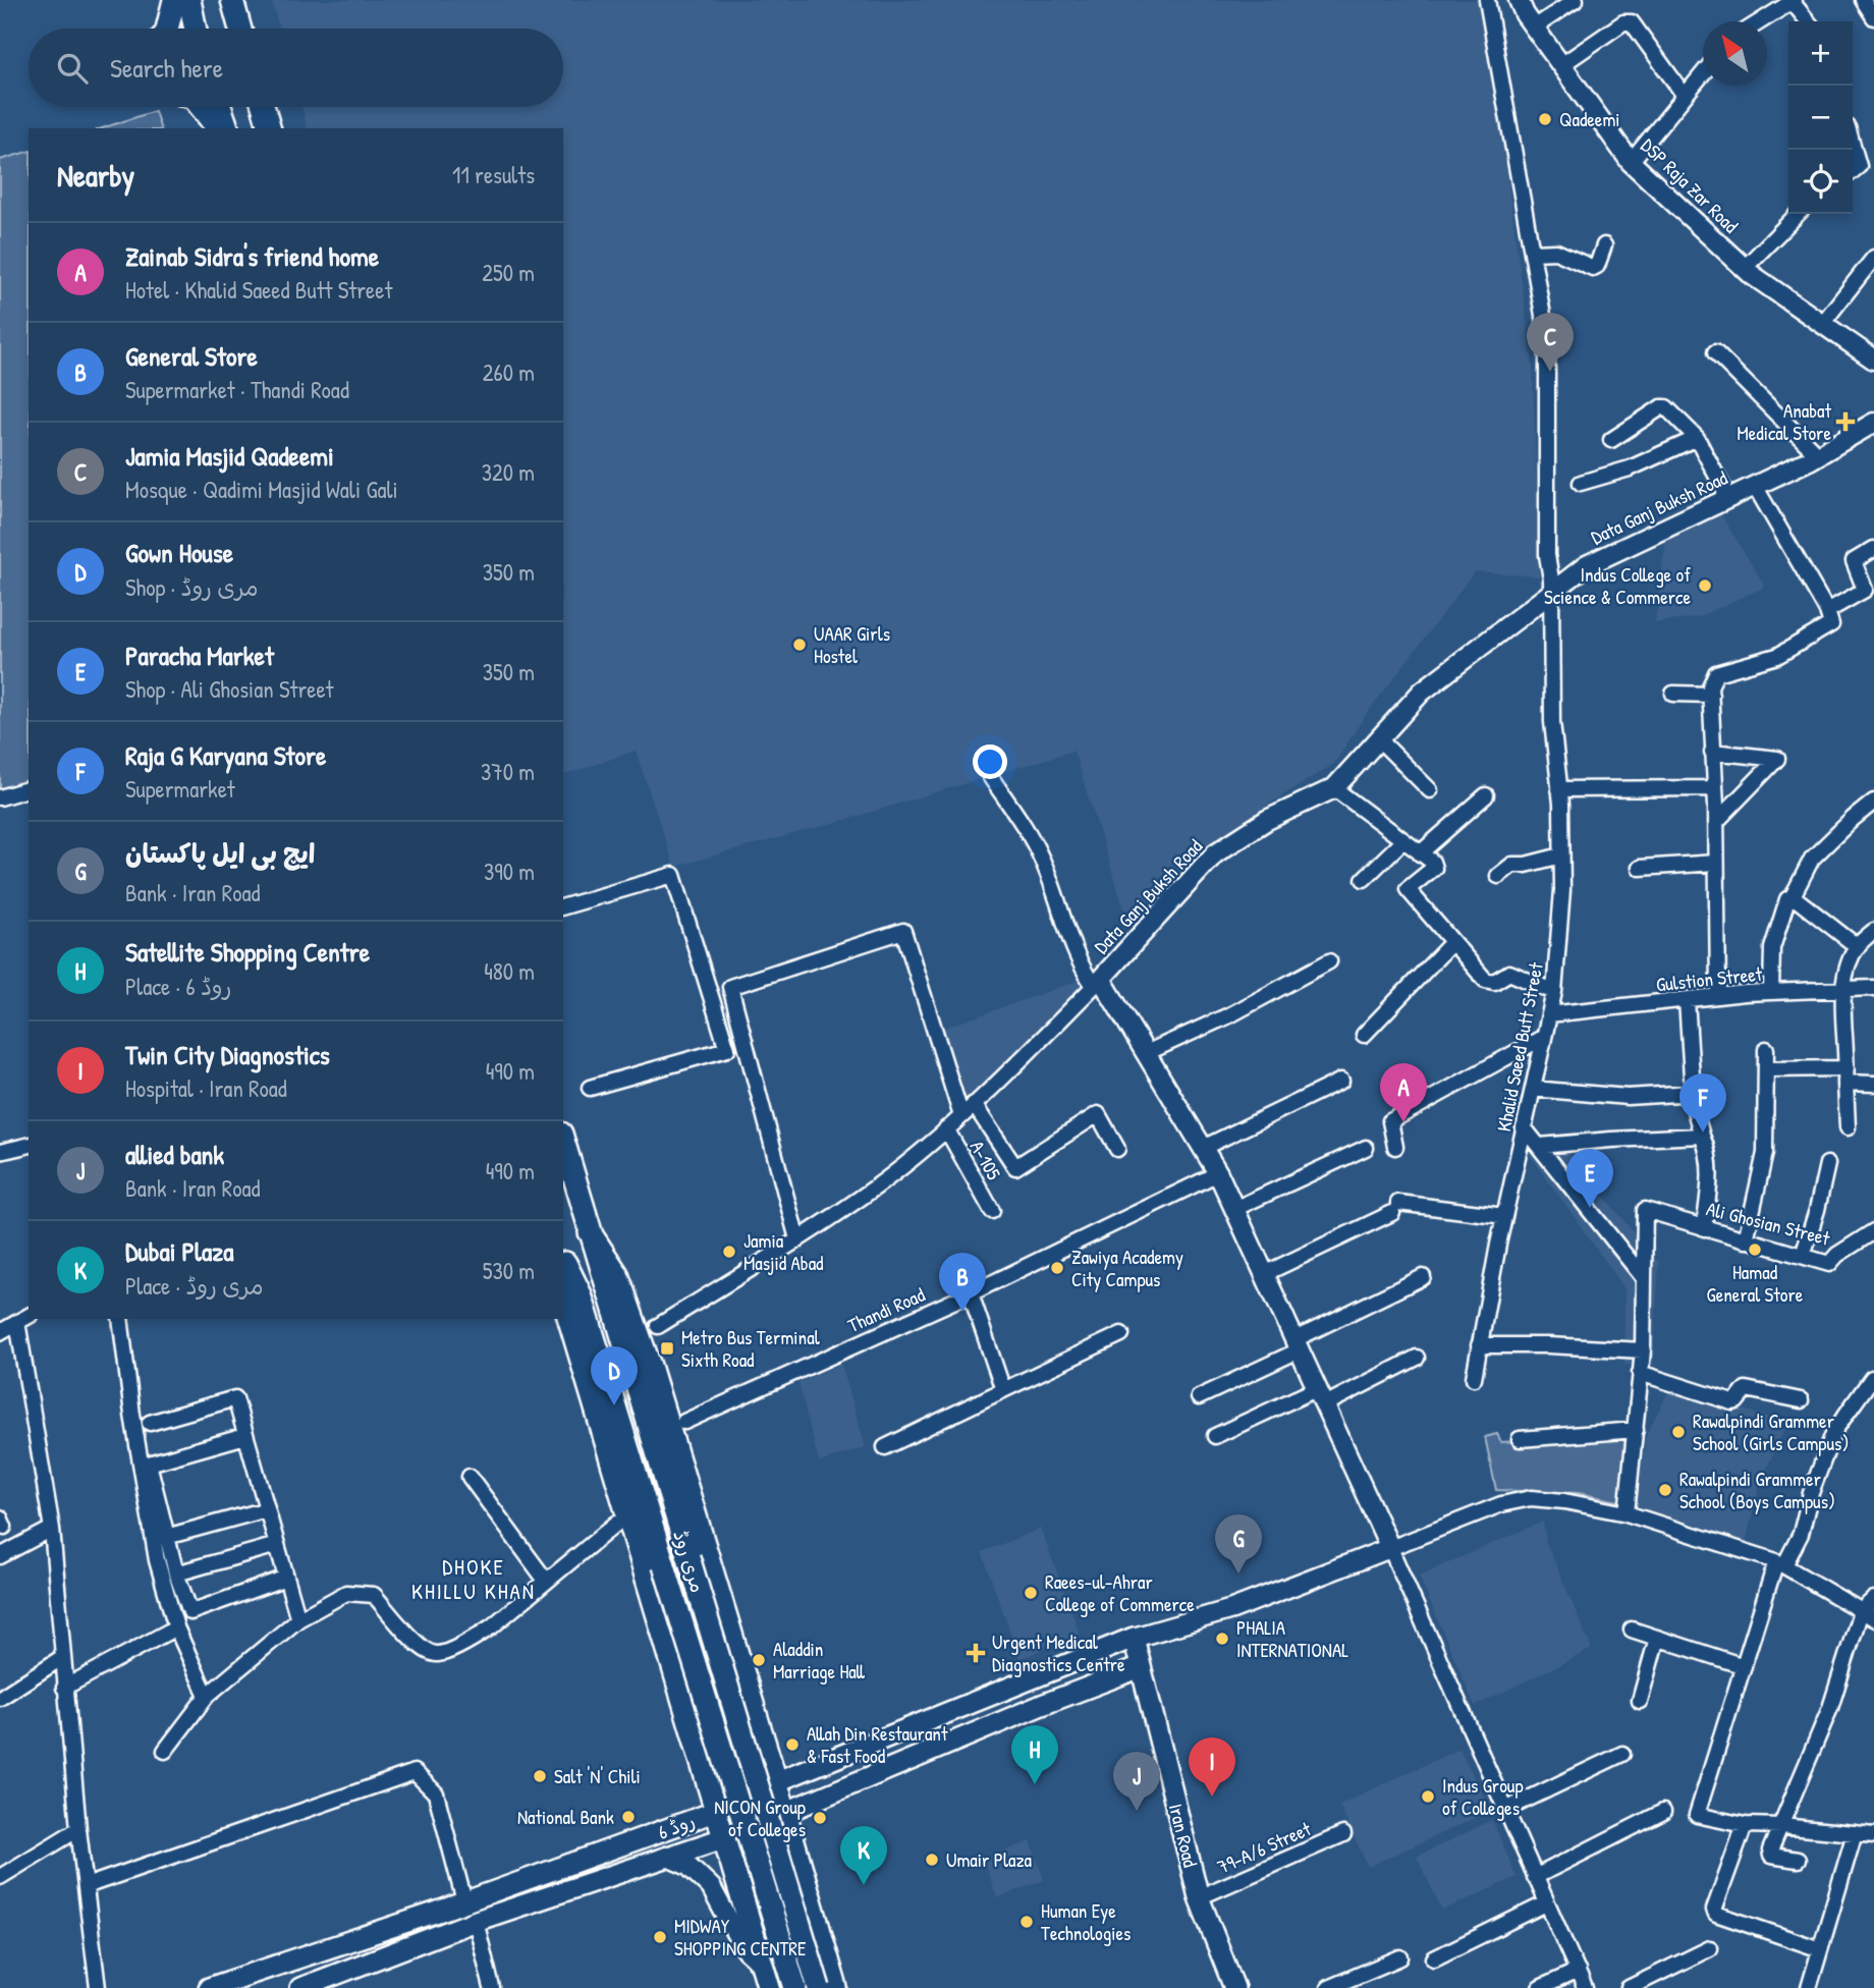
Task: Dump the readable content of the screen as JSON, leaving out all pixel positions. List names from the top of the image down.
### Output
{
  "streets": {
    "main road": ["مری روڈ", "روڈ 6", "Iran Road"],
    "street": [
      "DSP Raja Zar Road",
      "Data Ganj Buksh Road",
      "Gulstion Street",
      "Khalid Saeed Butt Street",
      "A-105",
      "Ali Ghosian Street",
      "Thandi Road",
      "79-A/6 Street"
    ]
  },
  "crossings": [
    ["Data Ganj Buksh Road", "Khalid Saeed Butt Street"],
    ["Data Ganj Buksh Road", "A-105"],
    ["Gulstion Street", "Khalid Saeed Butt Street"],
    ["روڈ 6", "Iran Road"],
    ["Iran Road", "79-A/6 Street"]
  ],
  "districts": ["DHOKE KHILLU KHAN"],
  "places": {
    "other": [
      "Qadeemi",
      "Indus College of Science & Commerce",
      "UAAR Girls Hostel",
      "Hamad General Store",
      "Jamia Masjid Abad",
      "Zawiya Academy City Campus",
      "Rawalpindi Grammer School (Girls Campus)",
      "Rawalpindi Grammer School (Boys Campus)",
      "Raees-ul-Ahrar College of Commerce",
      "PHALIA INTERNATIONAL",
      "Aladdin Marriage Hall",
      "Allah Din Restaurant & Fast Food",
      "Salt 'N' Chili",
      "Indus Group of Colleges",
      "National Bank",
      "NICON Group of Colleges",
      "Umair Plaza",
      "Human Eye Technologies",
      "MIDWAY SHOPPING CENTRE"
    ],
    "health": ["Anabat Medical Store", "Urgent Medical Diagnostics Centre"],
    "transit": ["Metro Bus Terminal Sixth Road"]
  },
  "north": "top left",
  "page": {
    "map_buttons": ["+", "−"],
    "search": "Search here",
    "heading": ["Nearby", "11 results"],
    "list": [
      {
        "mark": "A",
        "name": "Zainab Sidra's friend home",
        "note": "Hotel · Khalid Saeed Butt Street",
        "value": "250 m"
      },
      {
        "mark": "B",
        "name": "General Store",
        "note": "Supermarket · Thandi Road",
        "value": "260 m"
      },
      {
        "mark": "C",
        "name": "Jamia Masjid Qadeemi",
        "note": "Mosque · Qadimi Masjid Wali Gali",
        "value": "320 m"
      },
      {
        "mark": "D",
        "name": "Gown House",
        "note": "Shop · مری روڈ",
        "value": "350 m"
      },
      {
        "mark": "E",
        "name": "Paracha Market",
        "note": "Shop · Ali Ghosian Street",
        "value": "350 m"
      },
      {
        "mark": "F",
        "name": "Raja G Karyana Store",
        "note": "Supermarket",
        "value": "370 m"
      },
      {
        "mark": "G",
        "name": "ایچ بی ایل پاکستان",
        "note": "Bank · Iran Road",
        "value": "390 m"
      },
      {
        "mark": "H",
        "name": "Satellite Shopping Centre",
        "note": "Place · روڈ 6",
        "value": "480 m"
      },
      {
        "mark": "I",
        "name": "Twin City Diagnostics",
        "note": "Hospital · Iran Road",
        "value": "490 m"
      },
      {
        "mark": "J",
        "name": "allied bank",
        "note": "Bank · Iran Road",
        "value": "490 m"
      },
      {
        "mark": "K",
        "name": "Dubai Plaza",
        "note": "Place · مری روڈ",
        "value": "530 m"
      }
    ],
    "pins": [
      "C",
      "A",
      "F",
      "E",
      "B",
      "D",
      "G",
      "H",
      "I",
      "J",
      "K"
    ]
  }
}
